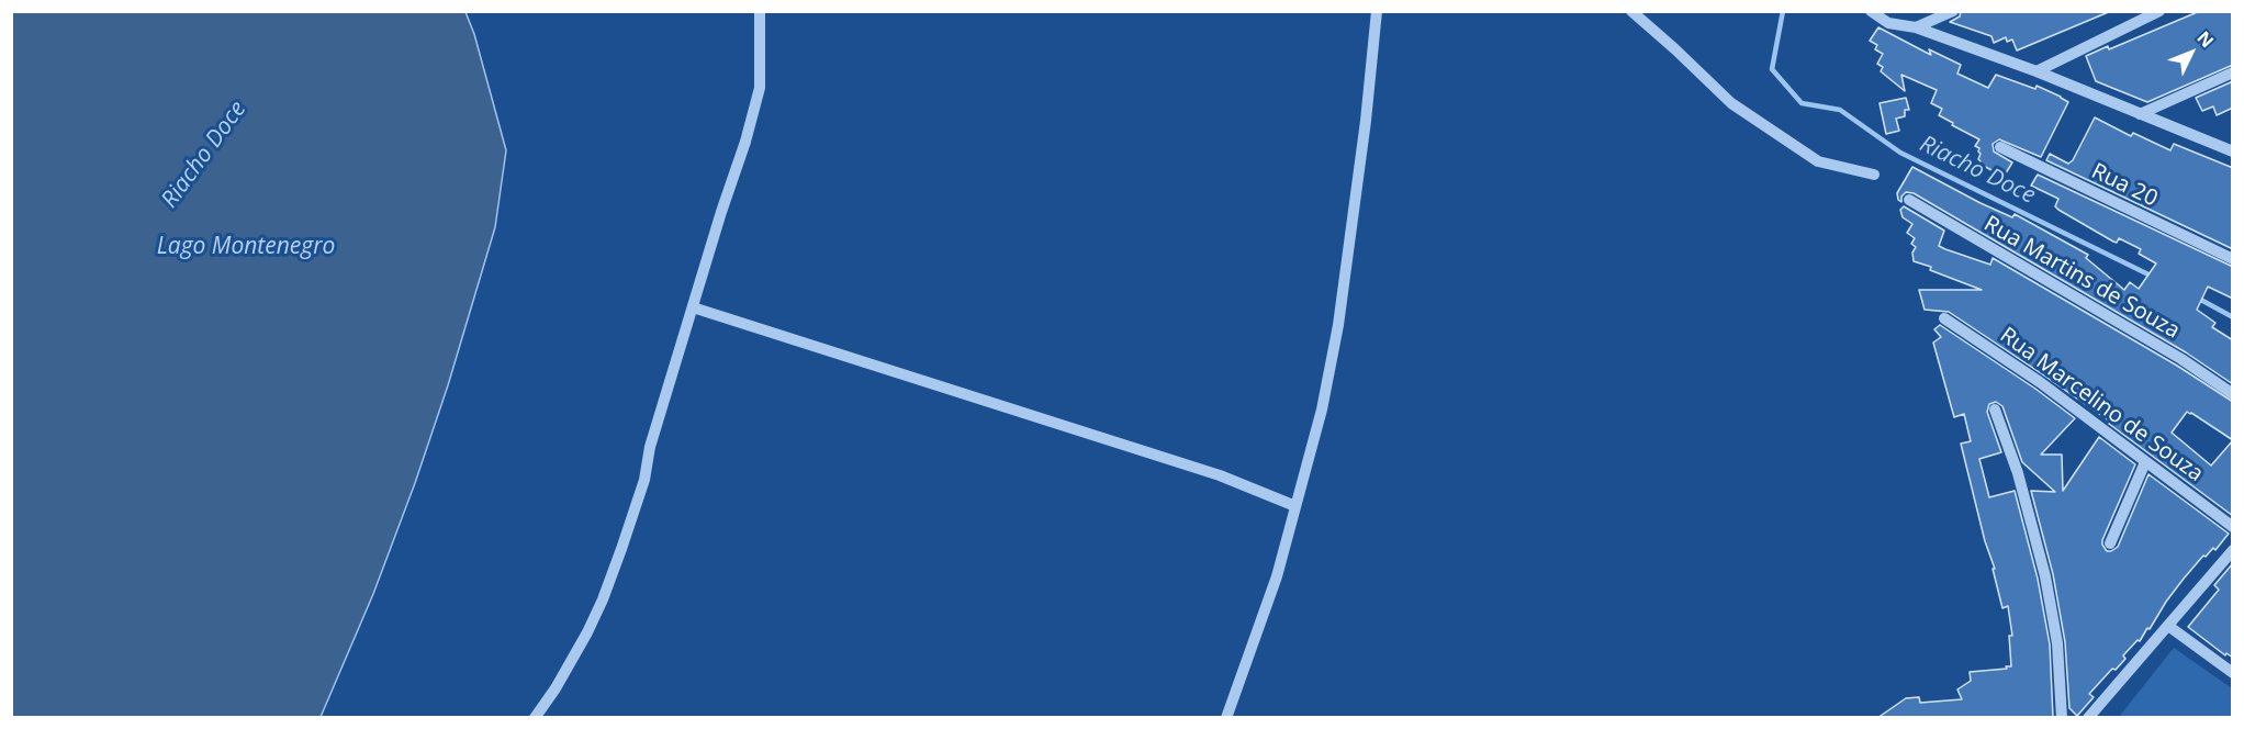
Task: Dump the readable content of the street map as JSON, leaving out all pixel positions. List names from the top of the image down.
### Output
{
  "streets": {
    "street": ["Rua 20", "Rua Martins de Souza", "Rua Marcelino de Souza"]
  },
  "water": ["Riacho Doce", "Lago Montenegro"],
  "north": "top right"
}
